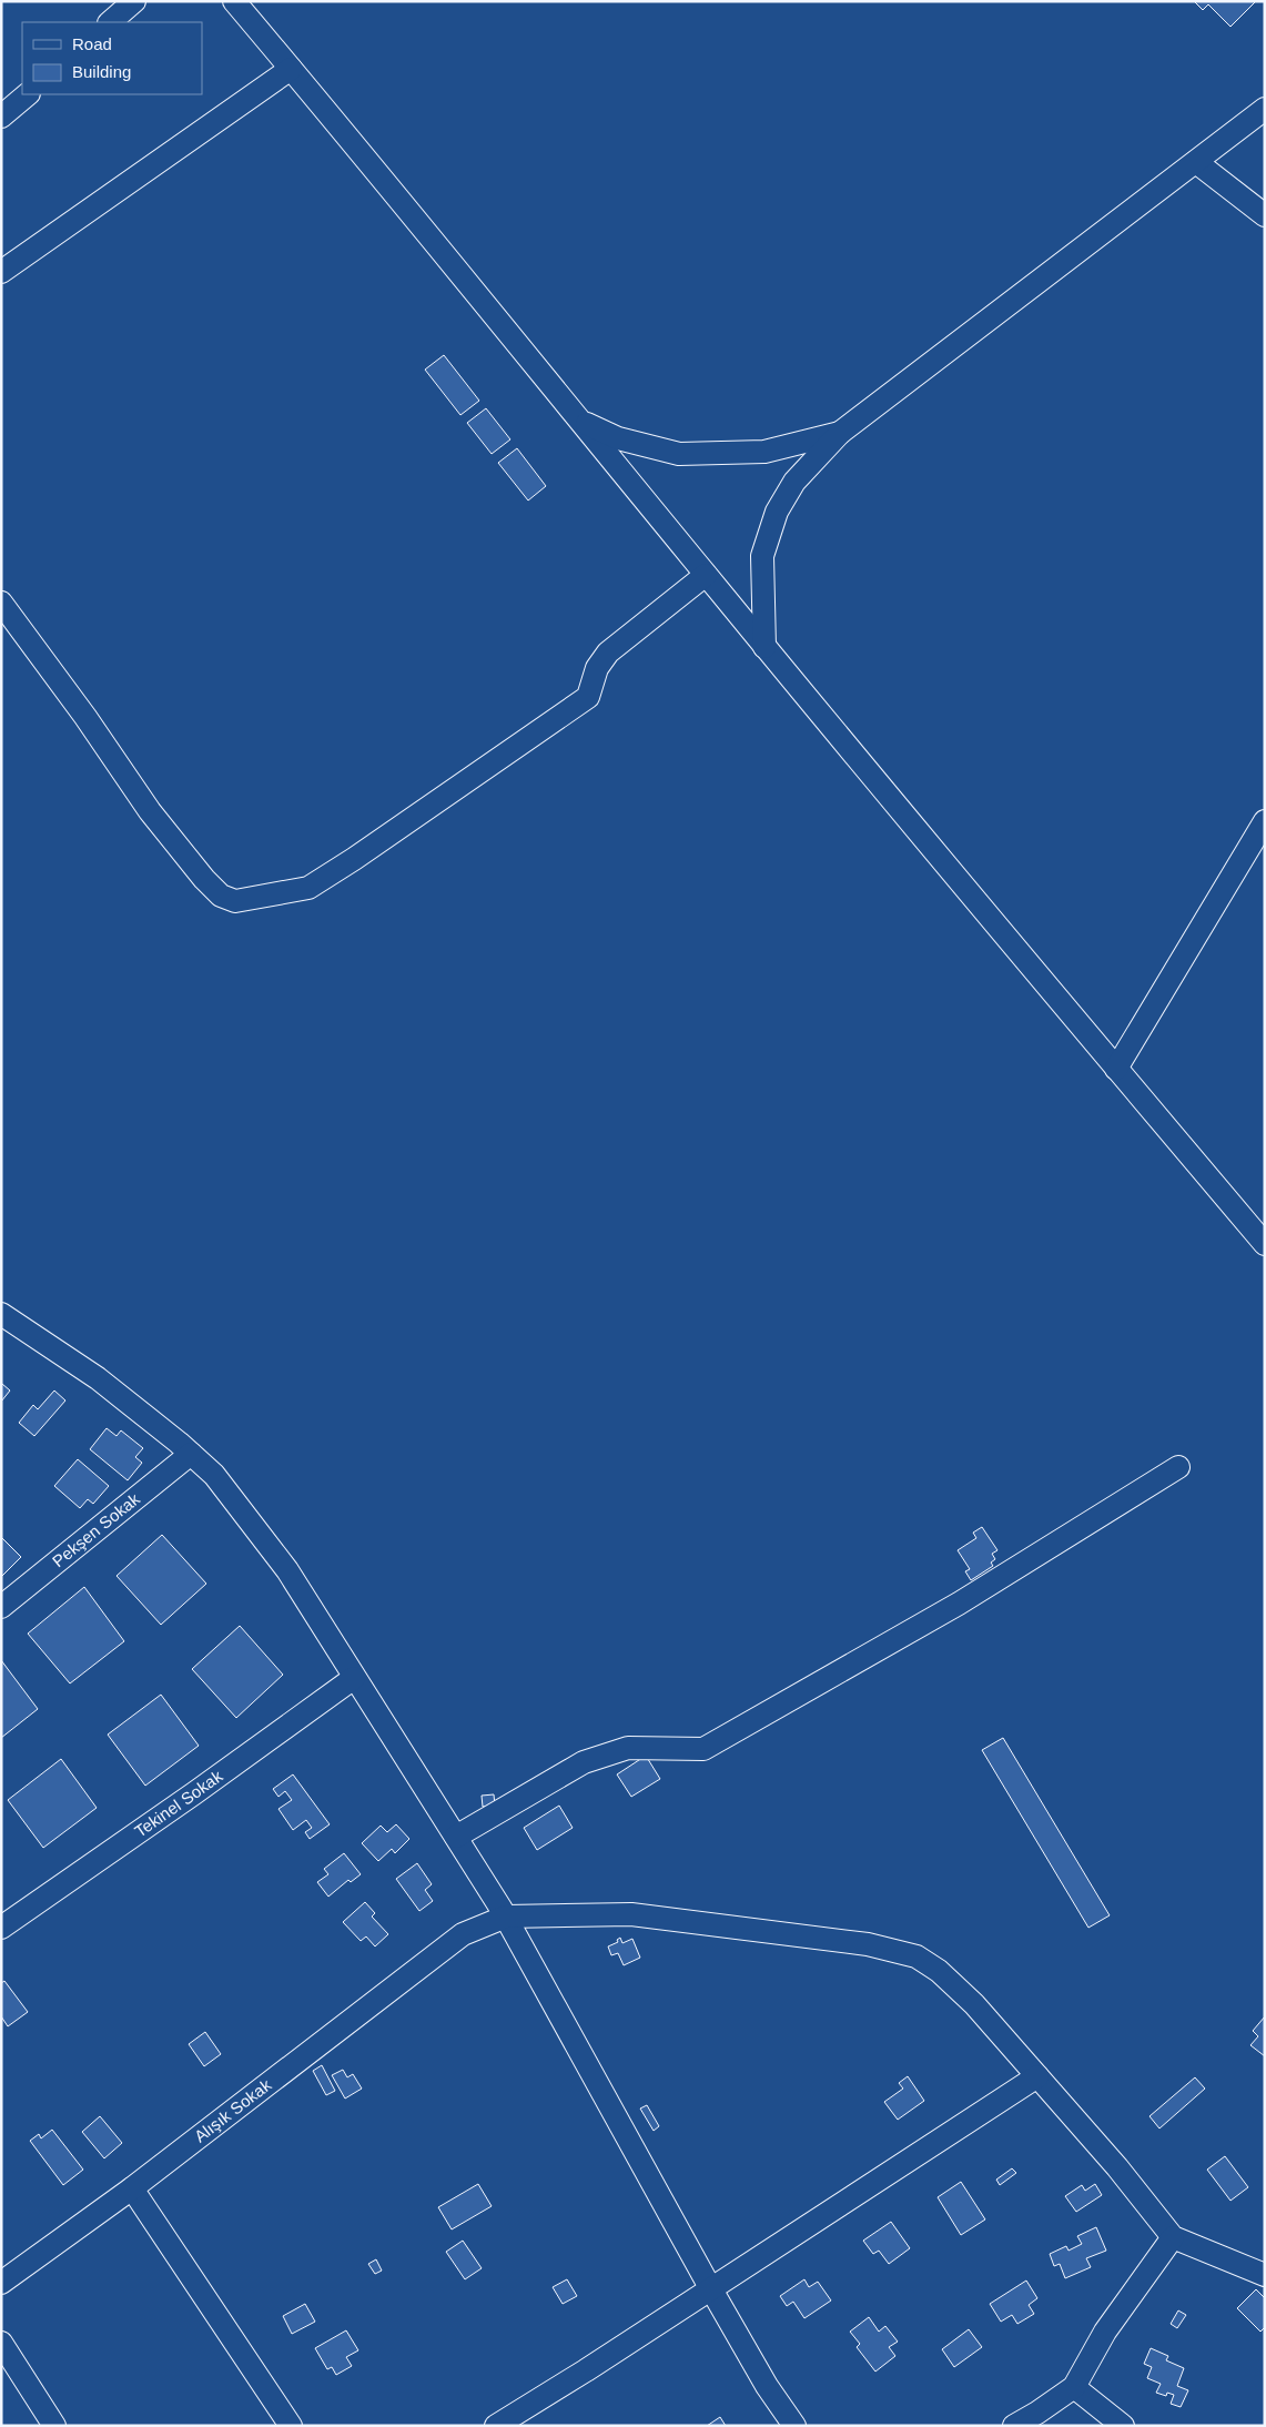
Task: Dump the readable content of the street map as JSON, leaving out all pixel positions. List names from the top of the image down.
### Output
{
  "streets": {
    "street": ["Pekşen Sokak", "Tekinel Sokak", "Alışık Sokak"]
  },
  "legend": ["Road", "Building"]
}
